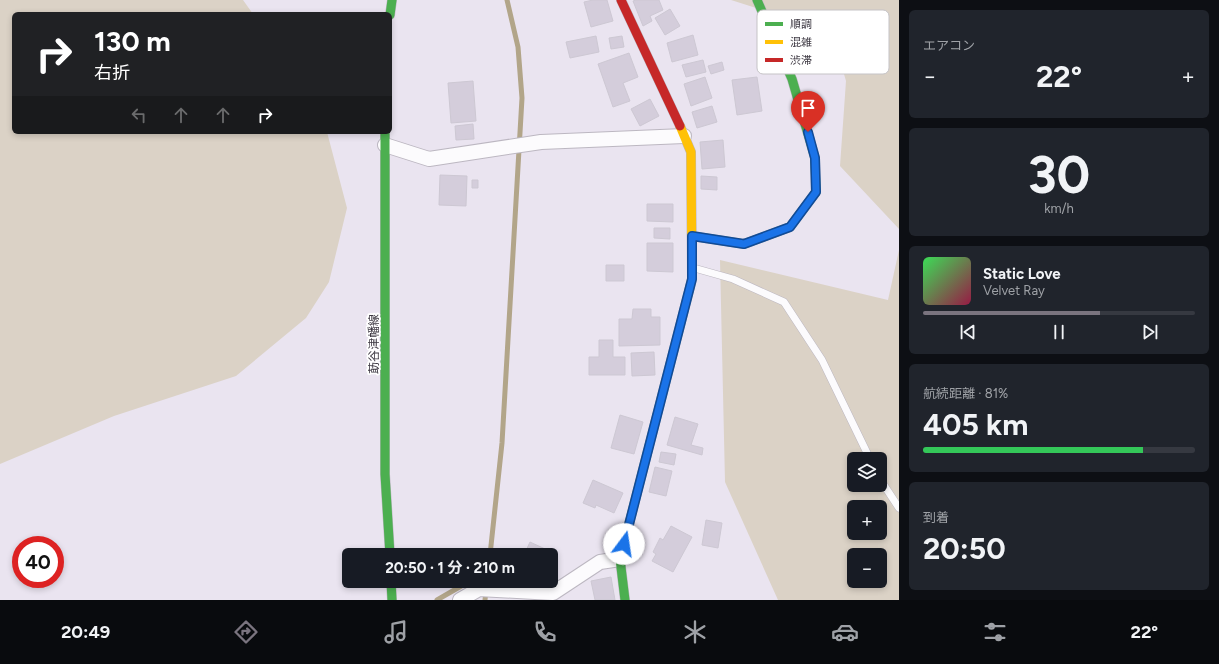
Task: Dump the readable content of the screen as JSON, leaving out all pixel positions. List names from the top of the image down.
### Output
{
  "streets": {
    "street": ["莇谷津幡線"]
  },
  "legend": ["順調", "混雑", "渋滞"],
  "page": {
    "tile": [
      "エアコン",
      ["30", "km/h"],
      ["航続距離 · 81%", "405 km"],
      ["到着", "20:50"]
    ],
    "turn": ["130 m", "右折"],
    "heat": ["−", "22°", "+"],
    "song": ["Static Love", "Velvet Ray"],
    "map_buttons": ["+", "−"],
    "limit": "40",
    "trip": "20:50 · 1 分 · 210 m",
    "tabs": ["20:49", "22°"]
  }
}
